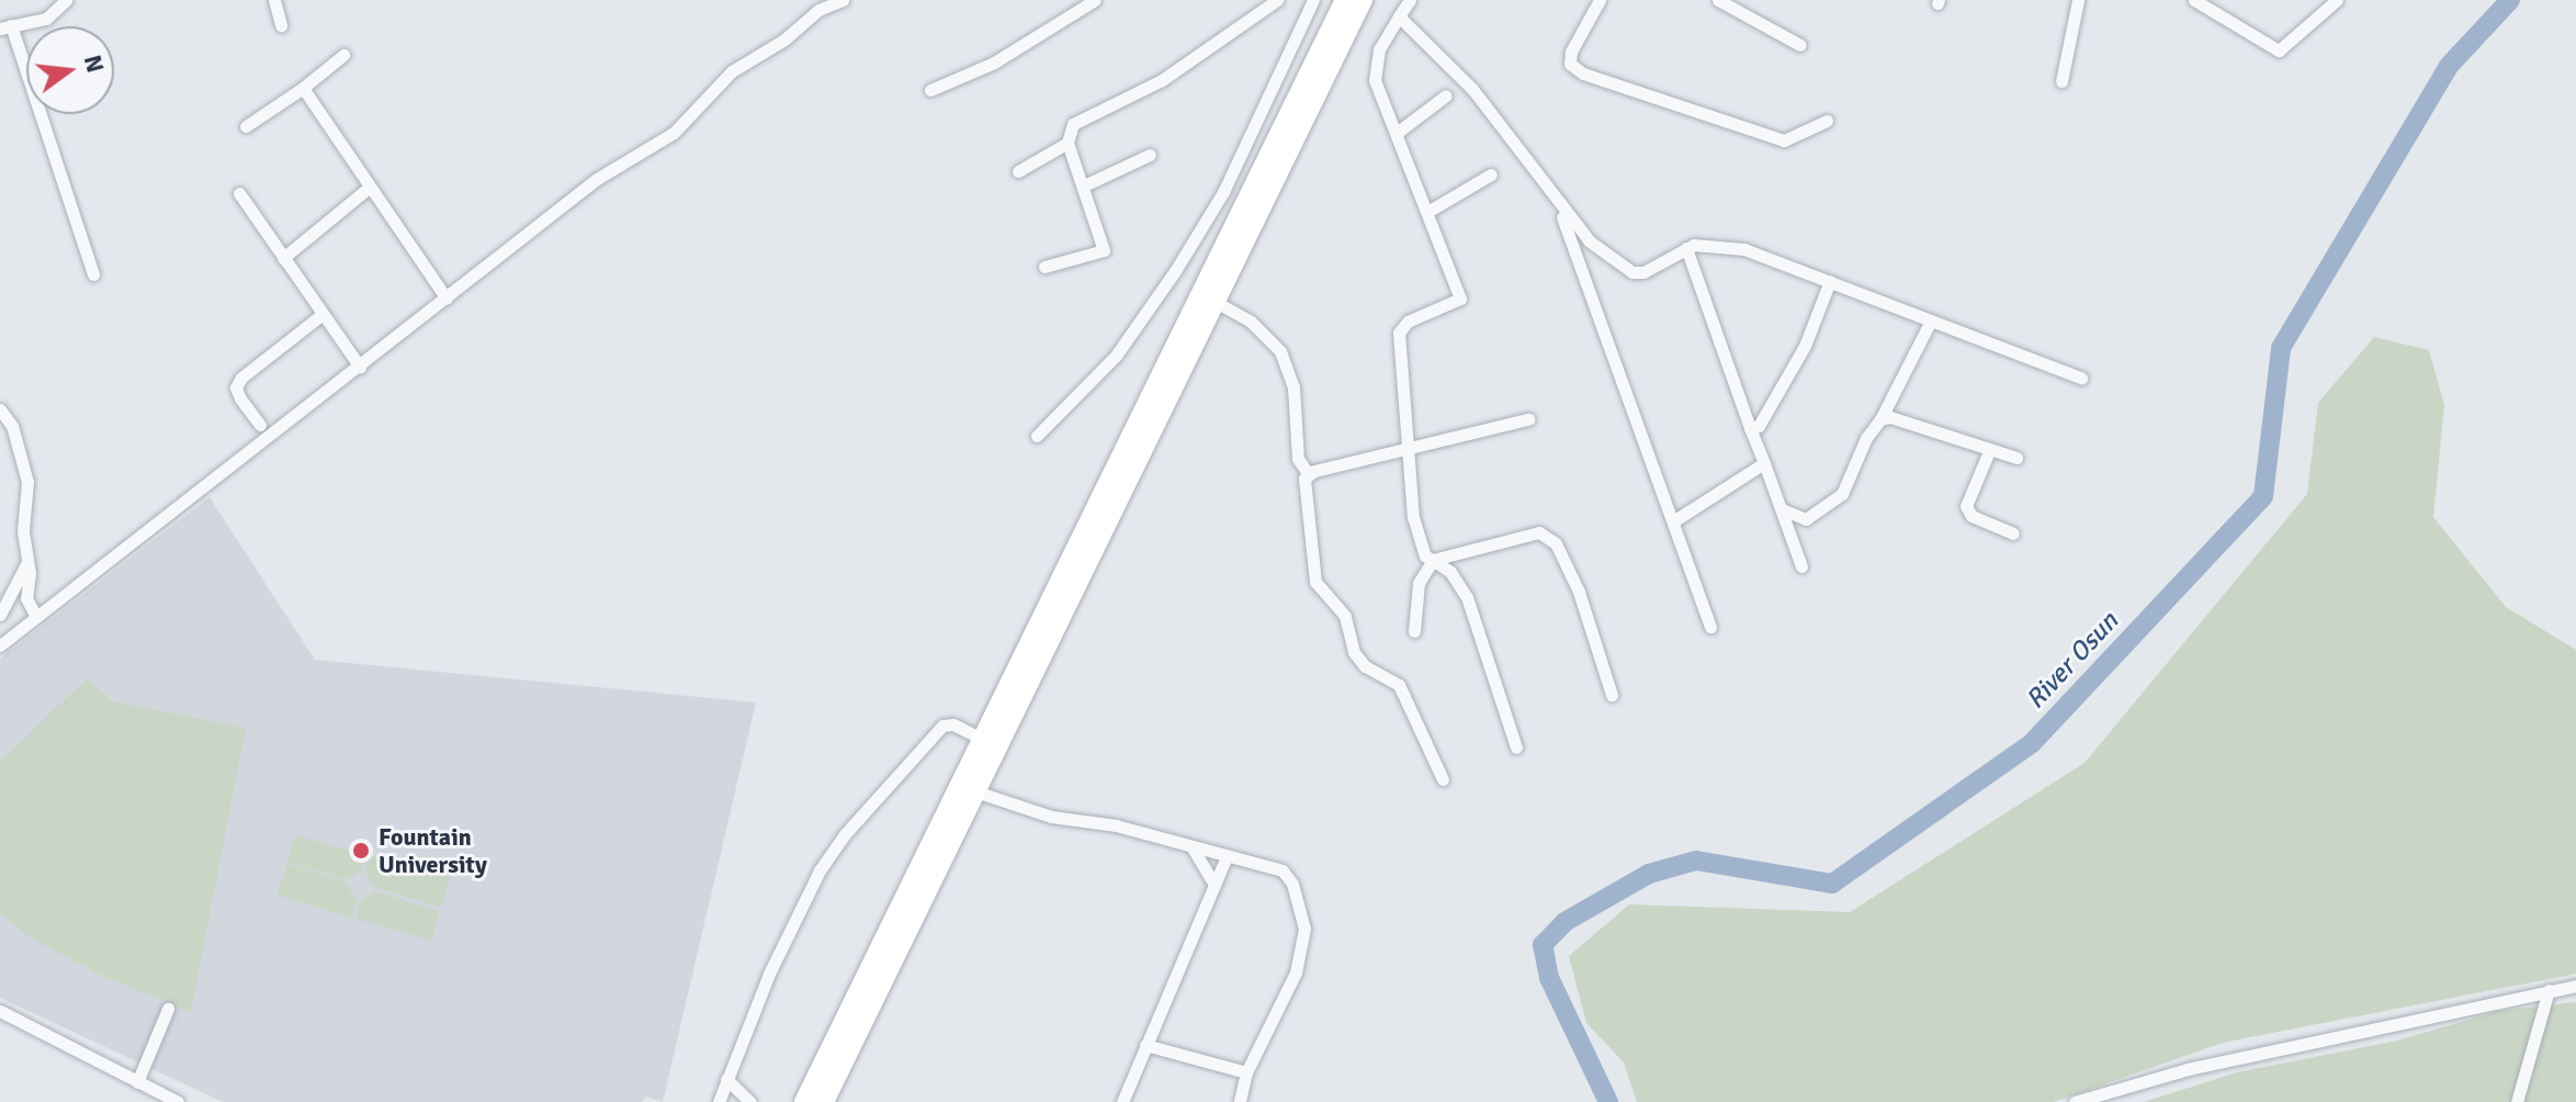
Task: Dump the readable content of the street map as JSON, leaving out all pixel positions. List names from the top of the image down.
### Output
{
  "water": ["River Osun"],
  "places": ["Fountain University"],
  "north": "right"
}
